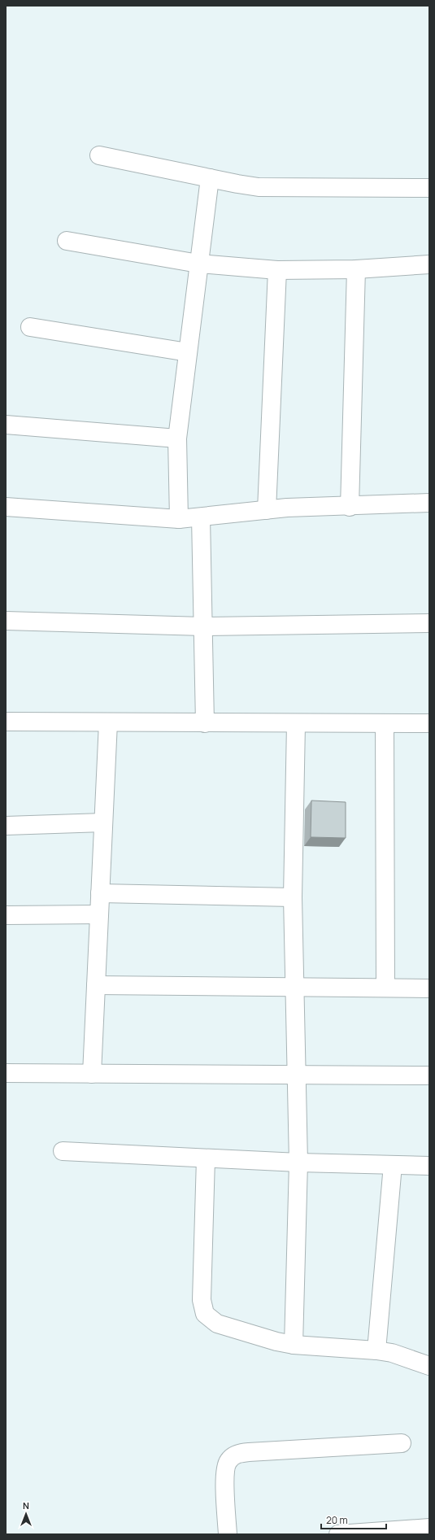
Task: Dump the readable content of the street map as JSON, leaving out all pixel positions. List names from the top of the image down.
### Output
{
  "scale_bar": "20 m",
  "north": "top"
}
